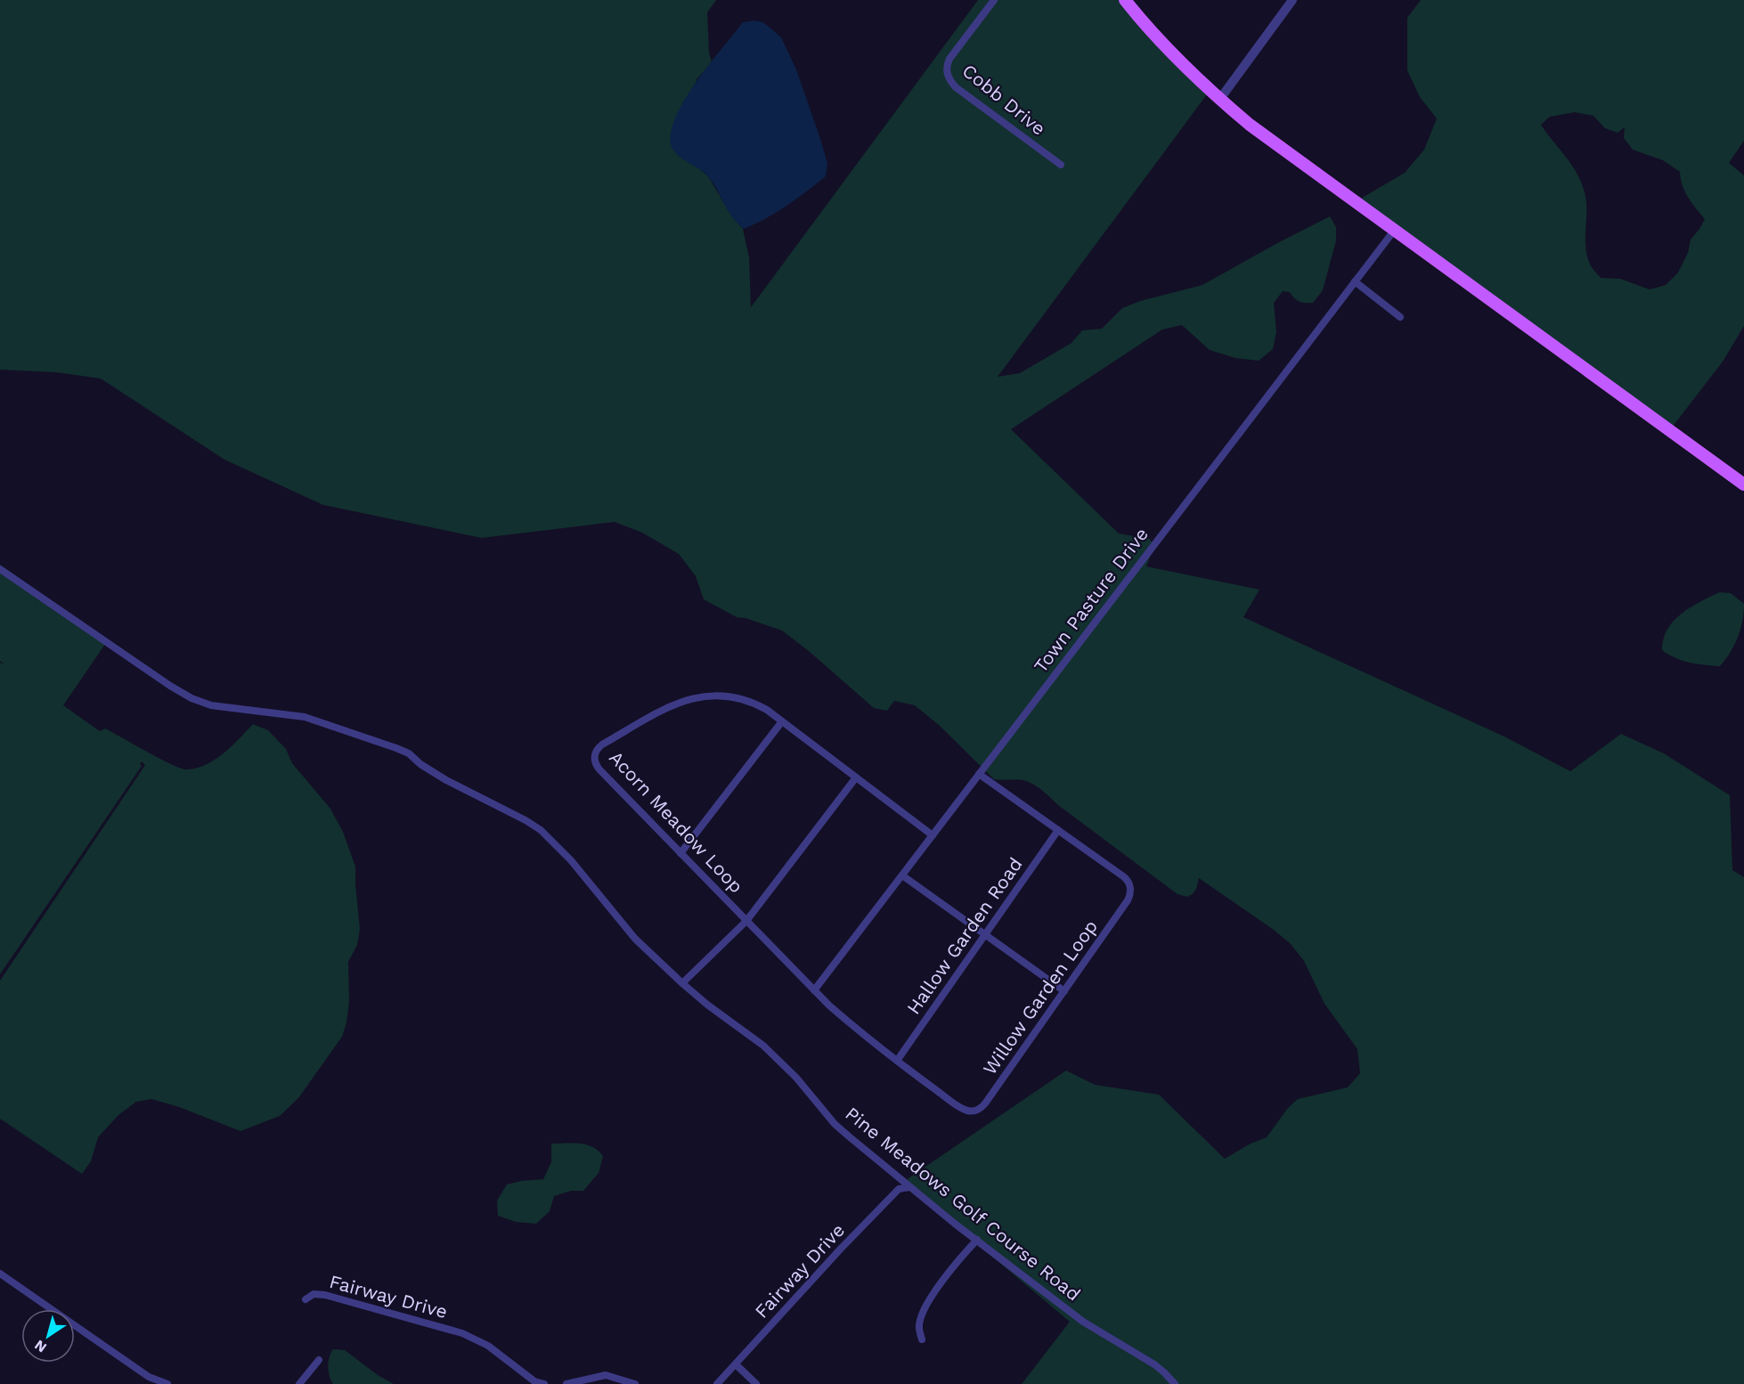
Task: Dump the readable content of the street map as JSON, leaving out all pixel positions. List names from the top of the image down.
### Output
{
  "streets": {
    "street": [
      "Cobb Drive",
      "Town Pasture Drive",
      "Acorn Meadow Loop",
      "Hallow Garden Road",
      "Willow Garden Loop",
      "Pine Meadows Golf Course Road",
      "Fairway Drive"
    ]
  },
  "crossings": [
    ["Town Pasture Drive", "Acorn Meadow Loop"],
    ["Town Pasture Drive", "Willow Garden Loop"],
    ["Acorn Meadow Loop", "Willow Garden Loop"],
    ["Hallow Garden Road", "Willow Garden Loop"],
    ["Pine Meadows Golf Course Road", "Fairway Drive"]
  ],
  "north": "bottom left"
}
